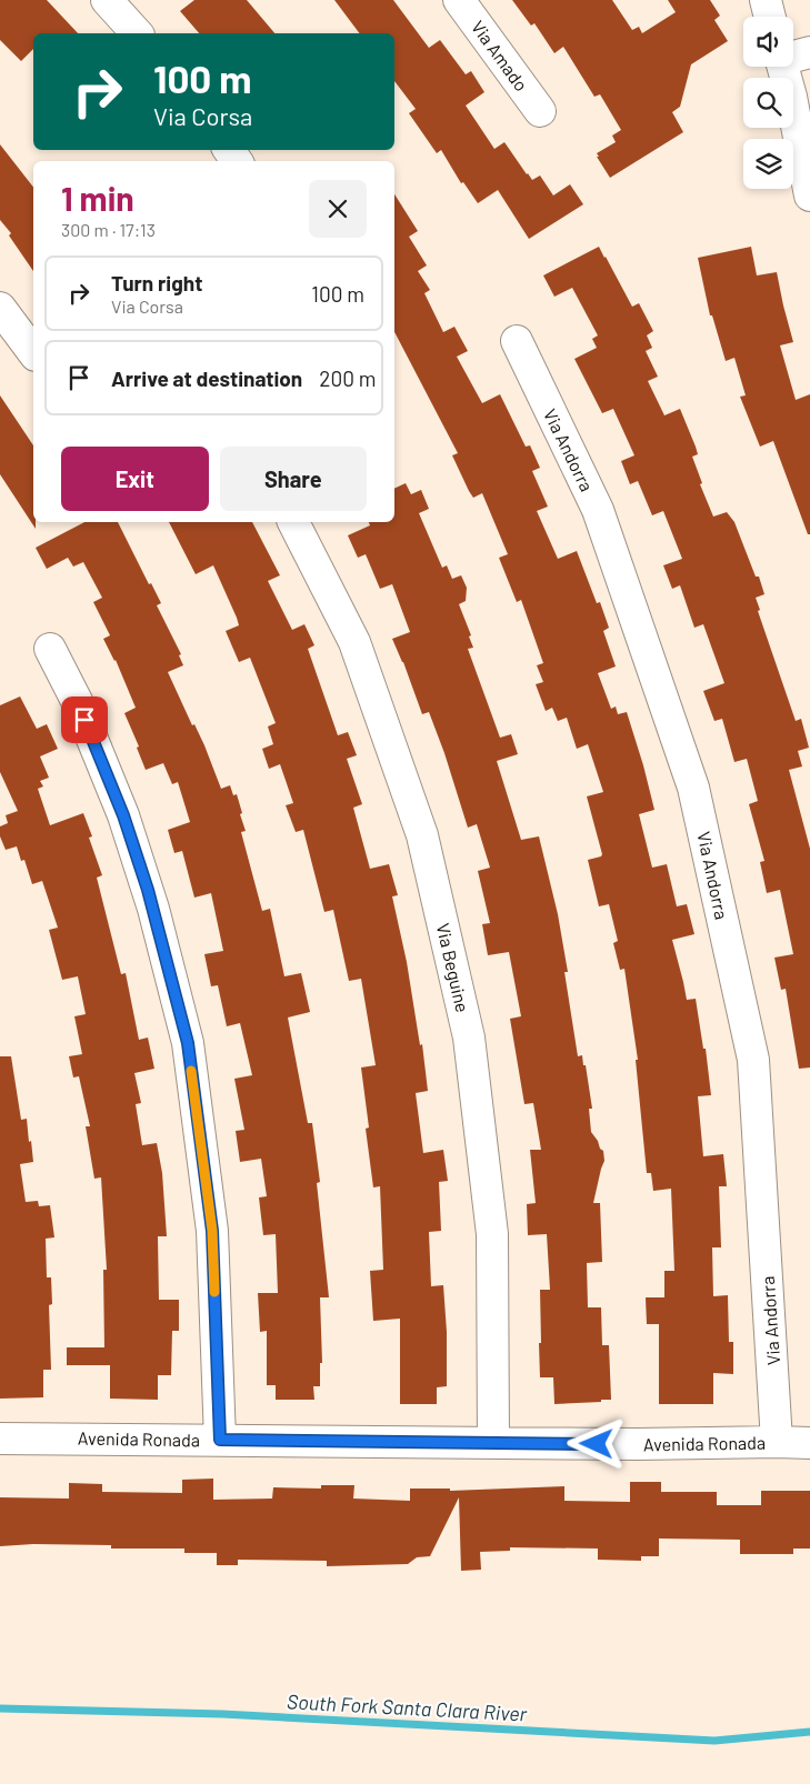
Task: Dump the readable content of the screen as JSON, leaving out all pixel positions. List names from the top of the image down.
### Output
{
  "streets": {
    "street": [
      "Via Amado",
      "Via Andorra",
      "Via Beguine",
      "Avenida Ronada"
    ]
  },
  "crossings": [
    ["Via Andorra", "Avenida Ronada"],
    ["Via Beguine", "Avenida Ronada"]
  ],
  "water": ["South Fork Santa Clara River"],
  "page": {
    "turn": ["100 m", "Via Corsa"],
    "heading": ["1 min", "300 m · 17:13"],
    "list": [
      {
        "name": "Turn right",
        "note": "Via Corsa",
        "value": "100 m"
      },
      {
        "name": "Arrive at destination",
        "value": "200 m"
      }
    ],
    "buttons": ["Exit", "Share"]
  }
}
